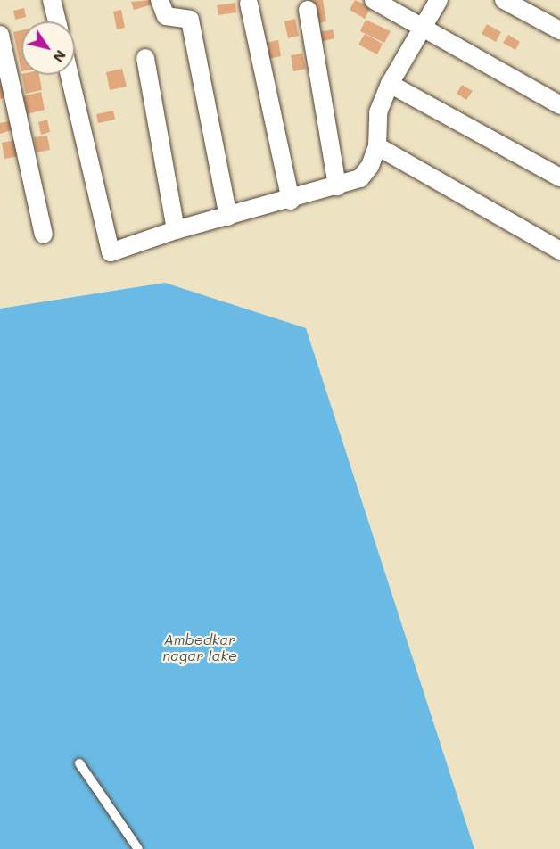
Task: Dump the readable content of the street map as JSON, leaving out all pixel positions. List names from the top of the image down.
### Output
{
  "water": ["Ambedkar nagar lake"],
  "north": "bottom right"
}
